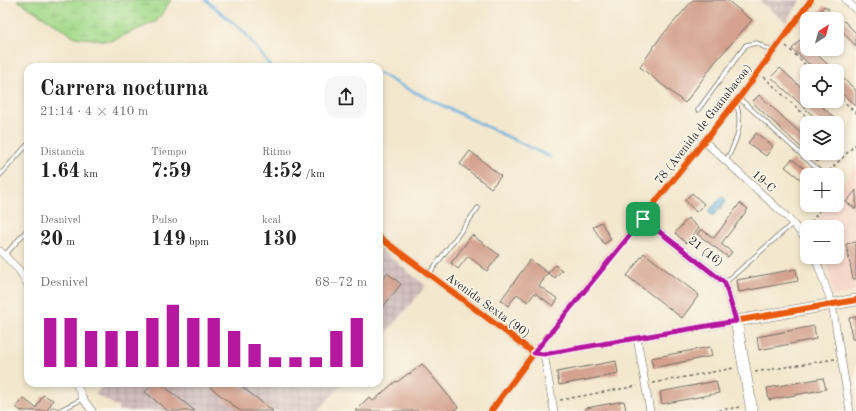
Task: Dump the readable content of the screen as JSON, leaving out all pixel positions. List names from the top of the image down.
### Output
{
  "streets": {
    "street": [
      "78 (Avenida de Guanabacoa)",
      "19-C",
      "21 (16)",
      "Avenida Sexta (90)"
    ]
  },
  "crossings": [
    ["78 (Avenida de Guanabacoa)", "19-C"],
    ["78 (Avenida de Guanabacoa)", "21 (16)"],
    ["78 (Avenida de Guanabacoa)", "Avenida Sexta (90)"],
    ["21 (16)", "Avenida Sexta (90)"]
  ],
  "north": "top right",
  "page": {
    "map_buttons": ["+", "−"],
    "heading": ["Carrera nocturna", "21:14 · 4 × 410 m"],
    "stats": [
      ["Distancia", "1.64 km"],
      ["Tiempo", "7:59"],
      ["Ritmo", "4:52 /km"],
      ["Desnivel", "20 m"],
      ["Pulso", "149 bpm"],
      ["kcal", "130"]
    ],
    "chart": ["Desnivel", "68–72 m"]
  }
}
